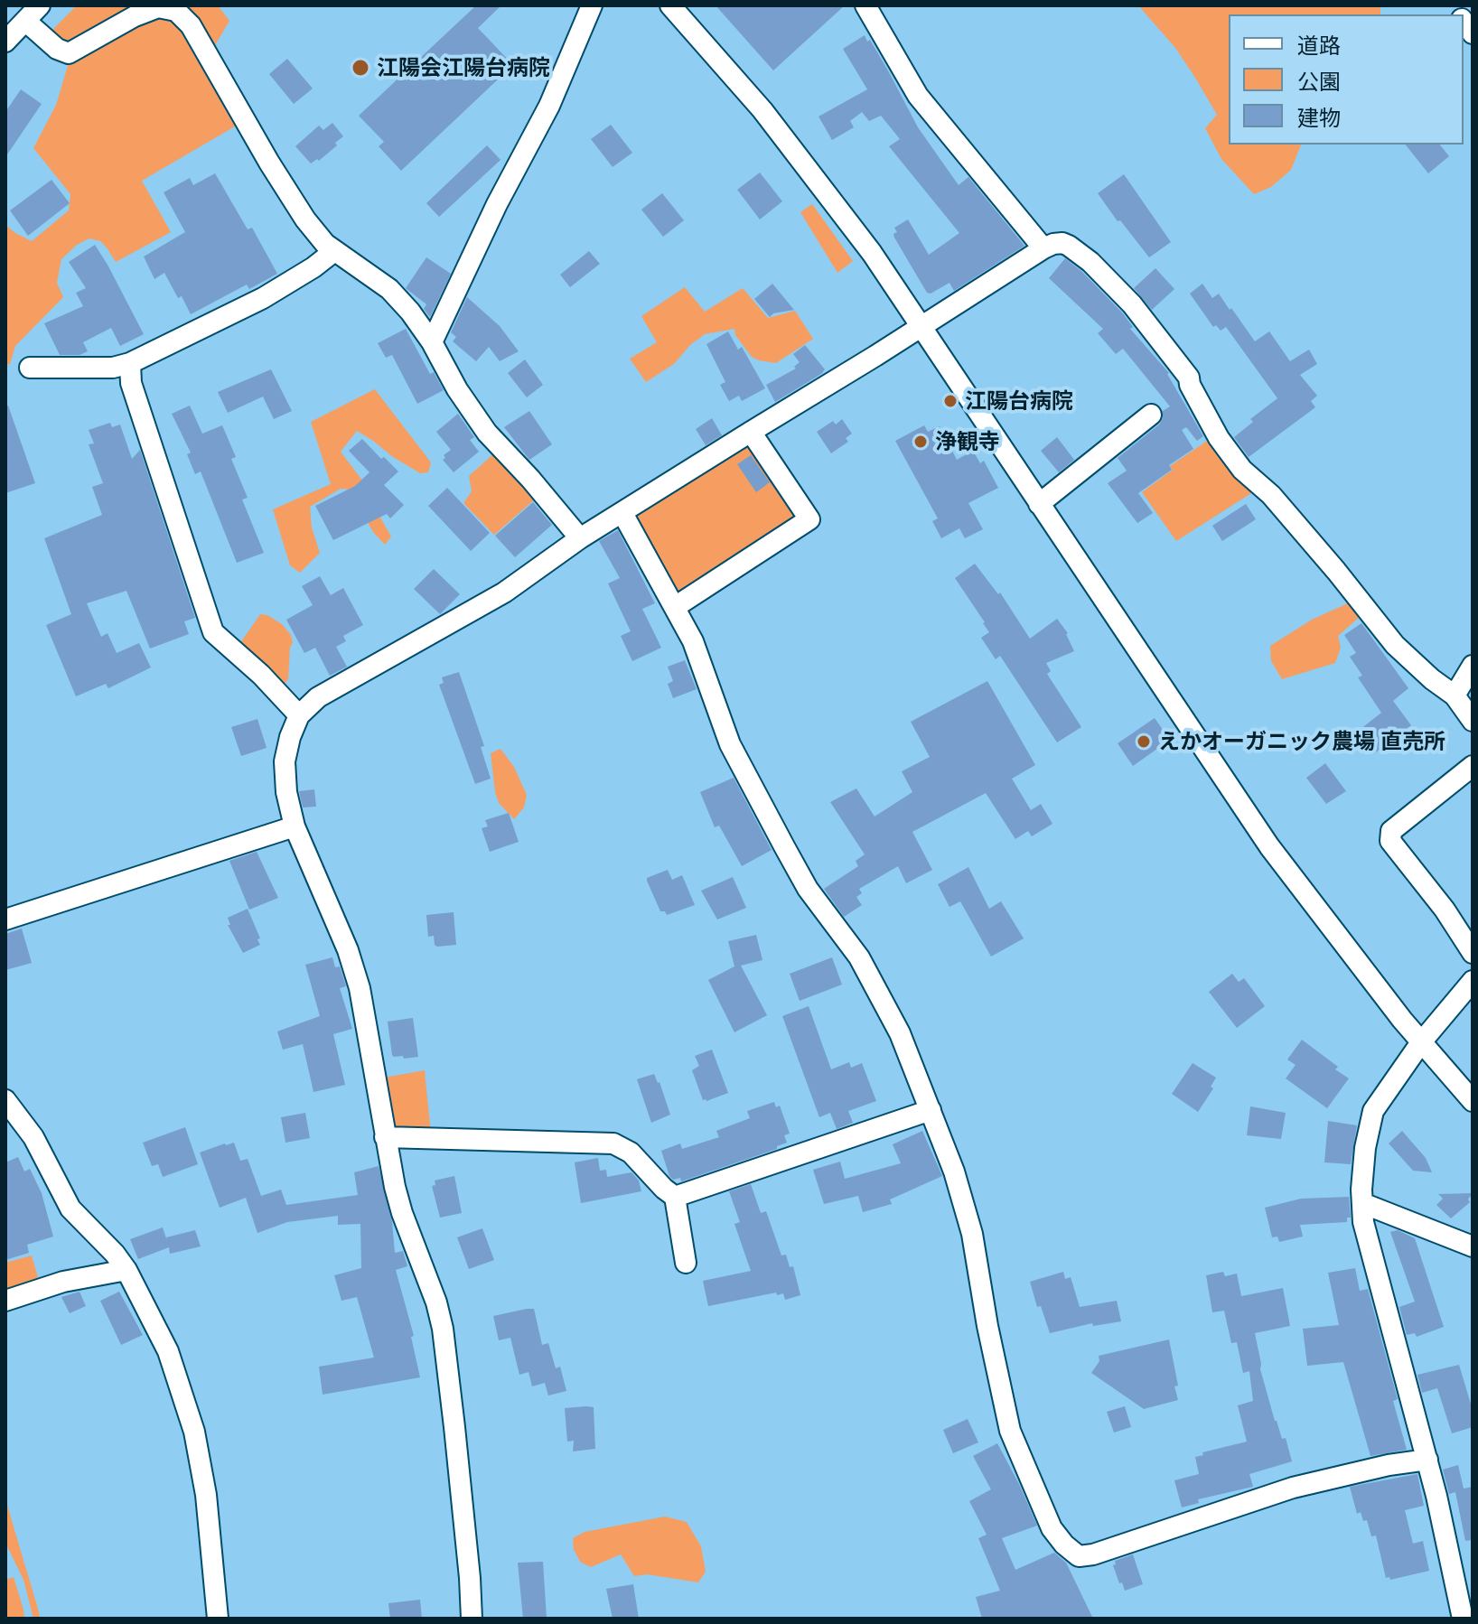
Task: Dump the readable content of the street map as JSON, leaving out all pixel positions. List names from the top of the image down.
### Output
{
  "places": [
    "江陽会江陽台病院",
    "江陽台病院",
    "浄観寺",
    "えかオーガニック農場 直売所"
  ],
  "legend": ["道路", "公園", "建物"]
}
